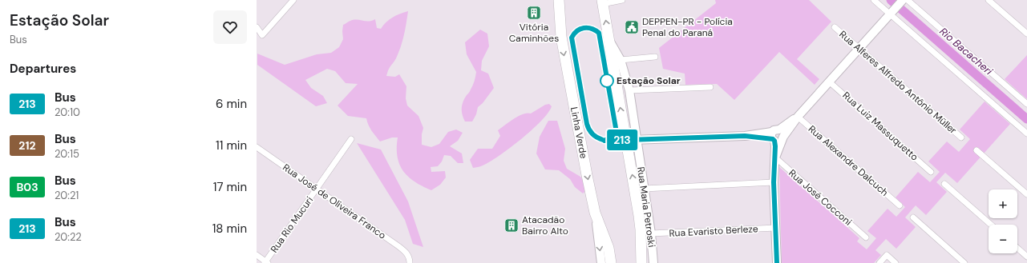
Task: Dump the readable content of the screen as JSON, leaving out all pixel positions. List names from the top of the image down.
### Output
{
  "streets": {
    "highway": ["Linha Verde"],
    "street": [
      "Rua Alferes Alfredo Antônio Müller",
      "Rua Luiz Massuquetto",
      "Rua Alexandre Dalcuch",
      "Rua José Cocconi",
      "Rua José de Oliveira Franco",
      "Rua Maria Petroski",
      "Rua Rio Mucuri",
      "Rua Evaristo Berleze"
    ]
  },
  "crossings": [
    ["Rua José de Oliveira Franco", "Rua Rio Mucuri"],
    ["Rua Maria Petroski", "Rua Evaristo Berleze"]
  ],
  "water": ["Rio Bacacheri"],
  "places": {
    "building": ["Vitória Caminhões", "Atacadão Bairro Alto"],
    "public building": ["DEPPEN-PR - Polícia Penal do Paraná"],
    "other": ["Estação Solar"]
  },
  "lines": ["bus line 213"],
  "page": {
    "heading": [
      ["Estação Solar", "Bus"],
      "Departures"
    ],
    "on_map": "213",
    "list": [
      {
        "mark": "213",
        "name": "Bus",
        "note": "20:10",
        "value": "6 min"
      },
      {
        "mark": "212",
        "name": "Bus",
        "note": "20:15",
        "value": "11 min"
      },
      {
        "mark": "B03",
        "name": "Bus",
        "note": "20:21",
        "value": "17 min"
      },
      {
        "mark": "213",
        "name": "Bus",
        "note": "20:22",
        "value": "18 min"
      }
    ],
    "map_buttons": ["+", "−"]
  }
}
